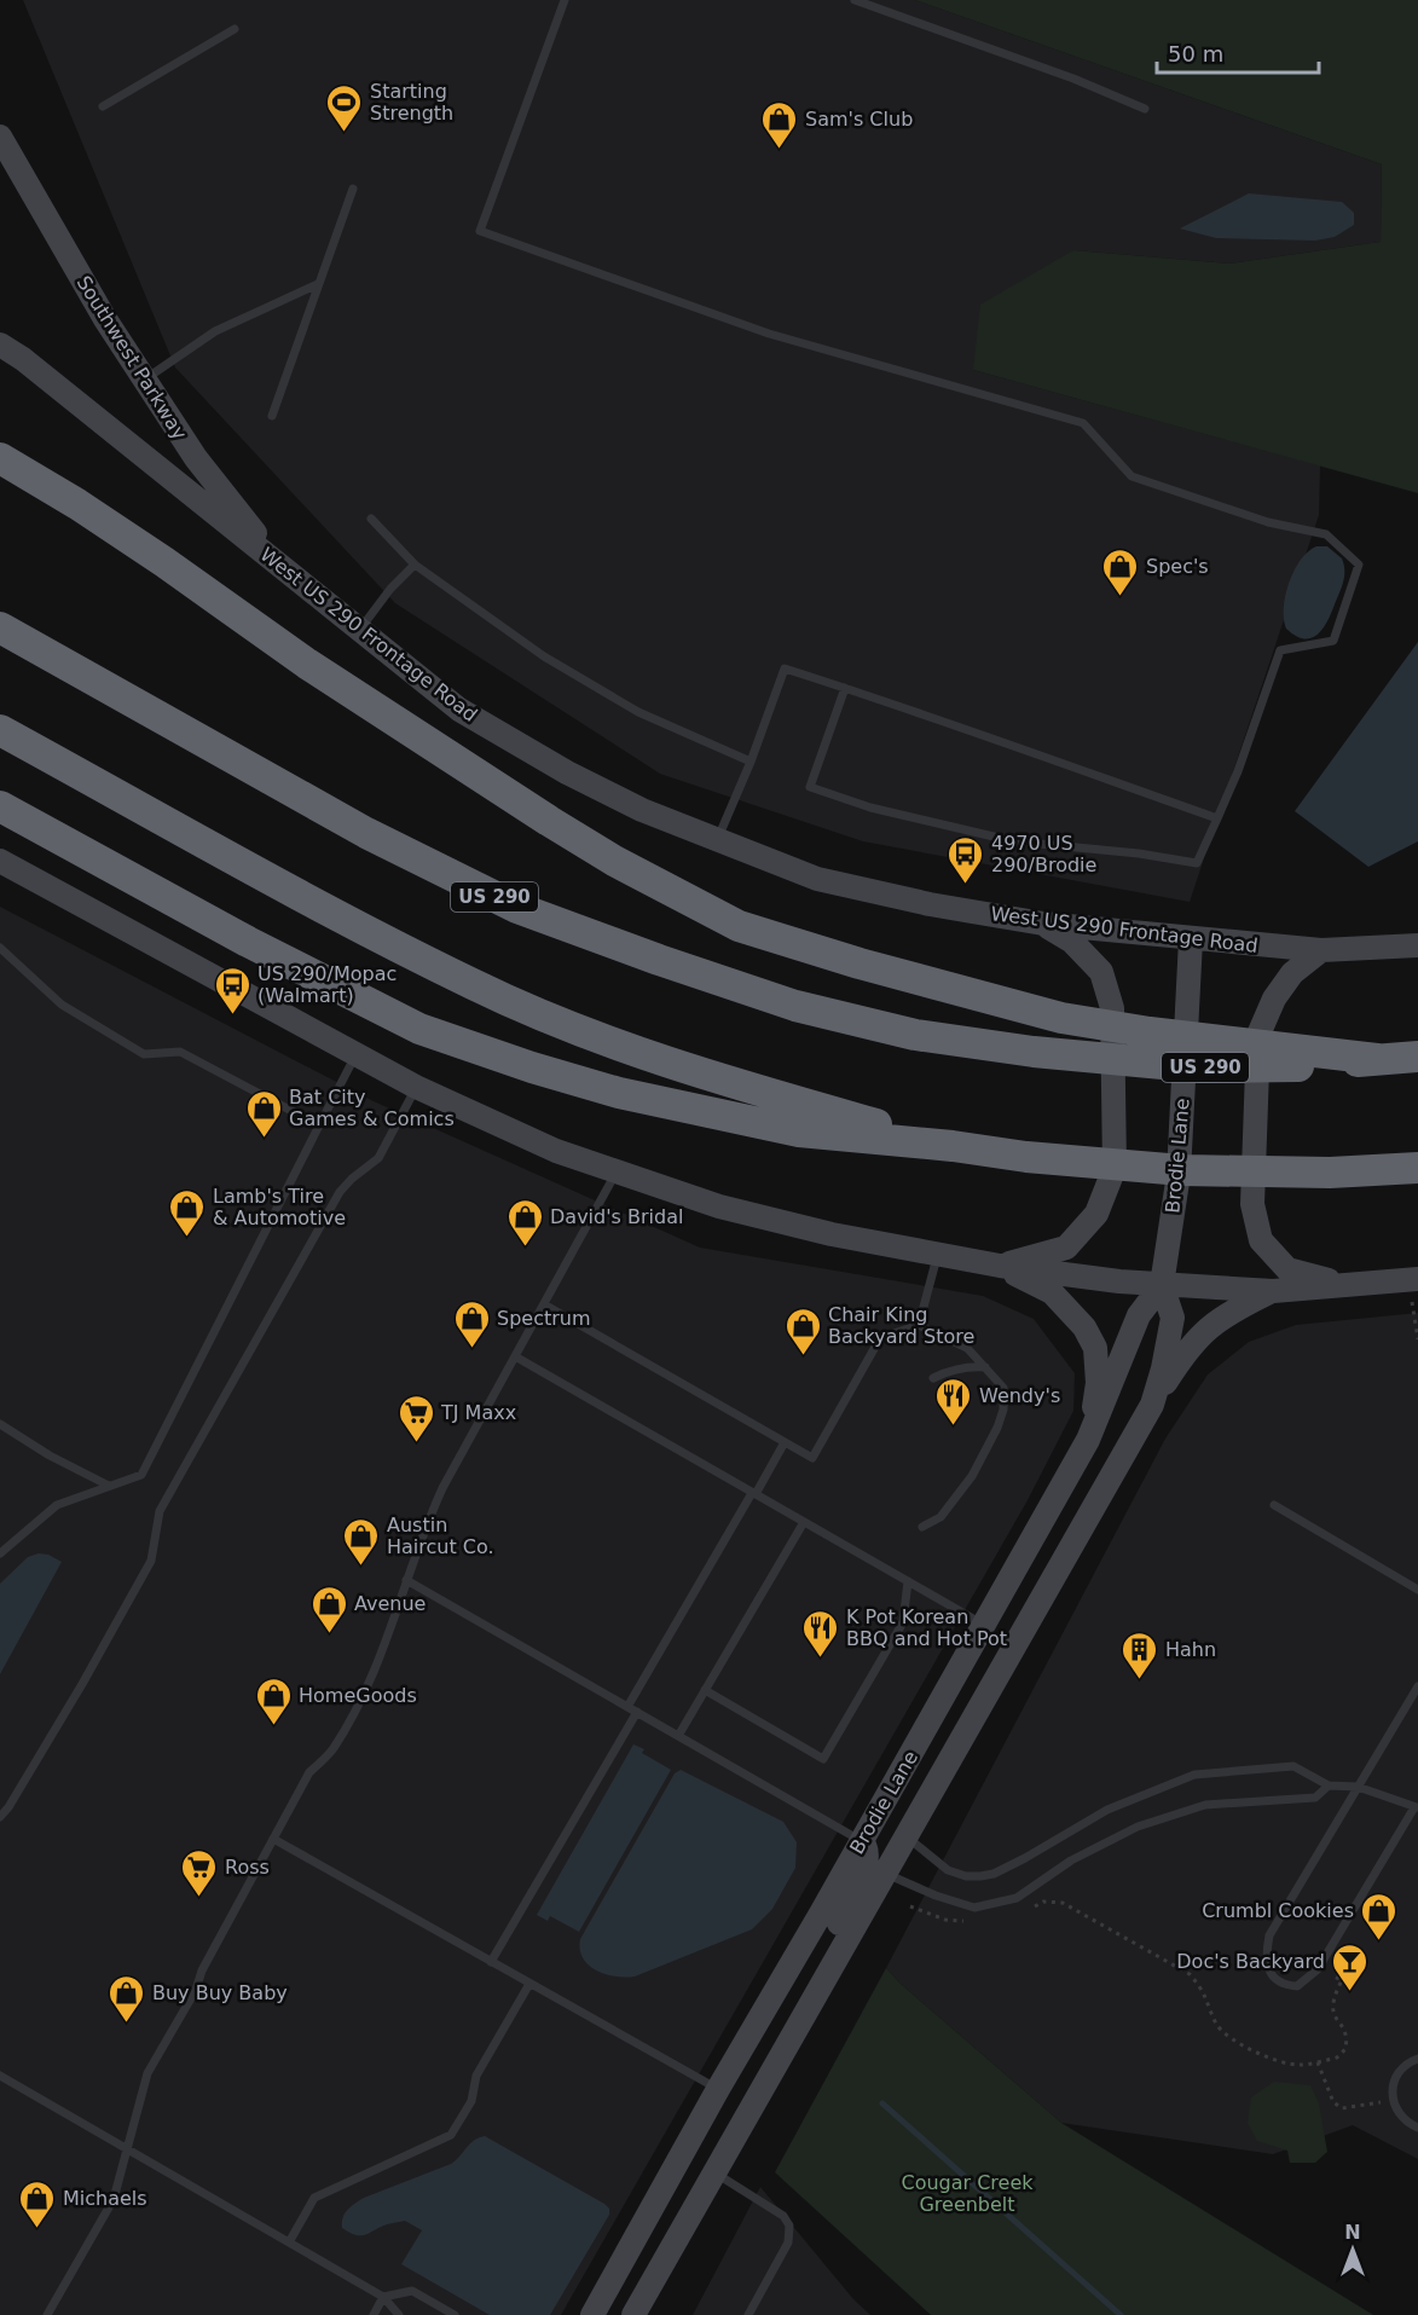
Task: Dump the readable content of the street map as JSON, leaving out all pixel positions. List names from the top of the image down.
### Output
{
  "streets": {
    "highway": ["US 290"],
    "main road": ["Southwest Parkway", "West US 290 Frontage Road", "Brodie Lane"]
  },
  "crossings": [
    ["Southwest Parkway", "West US 290 Frontage Road"],
    ["West US 290 Frontage Road", "Brodie Lane"]
  ],
  "parks": ["Cougar Creek Greenbelt"],
  "places": {
    "sports": ["Starting Strength"],
    "shop": [
      "Sam's Club",
      "Spec's",
      "Bat City Games & Comics",
      "Lamb's Tire & Automotive",
      "David's Bridal",
      "Spectrum",
      "Chair King Backyard Store",
      "Austin Haircut Co.",
      "Avenue",
      "HomeGoods",
      "Crumbl Cookies",
      "Buy Buy Baby",
      "Michaels"
    ],
    "bus stop": ["4970 US 290/Brodie", "US 290/Mopac (Walmart)"],
    "restaurant": ["Wendy's", "K Pot Korean BBQ and Hot Pot"],
    "supermarket": ["TJ Maxx", "Ross"],
    "building": ["Hahn"],
    "bar": ["Doc's Backyard"]
  },
  "scale_bar": "50 m",
  "north": "top"
}
